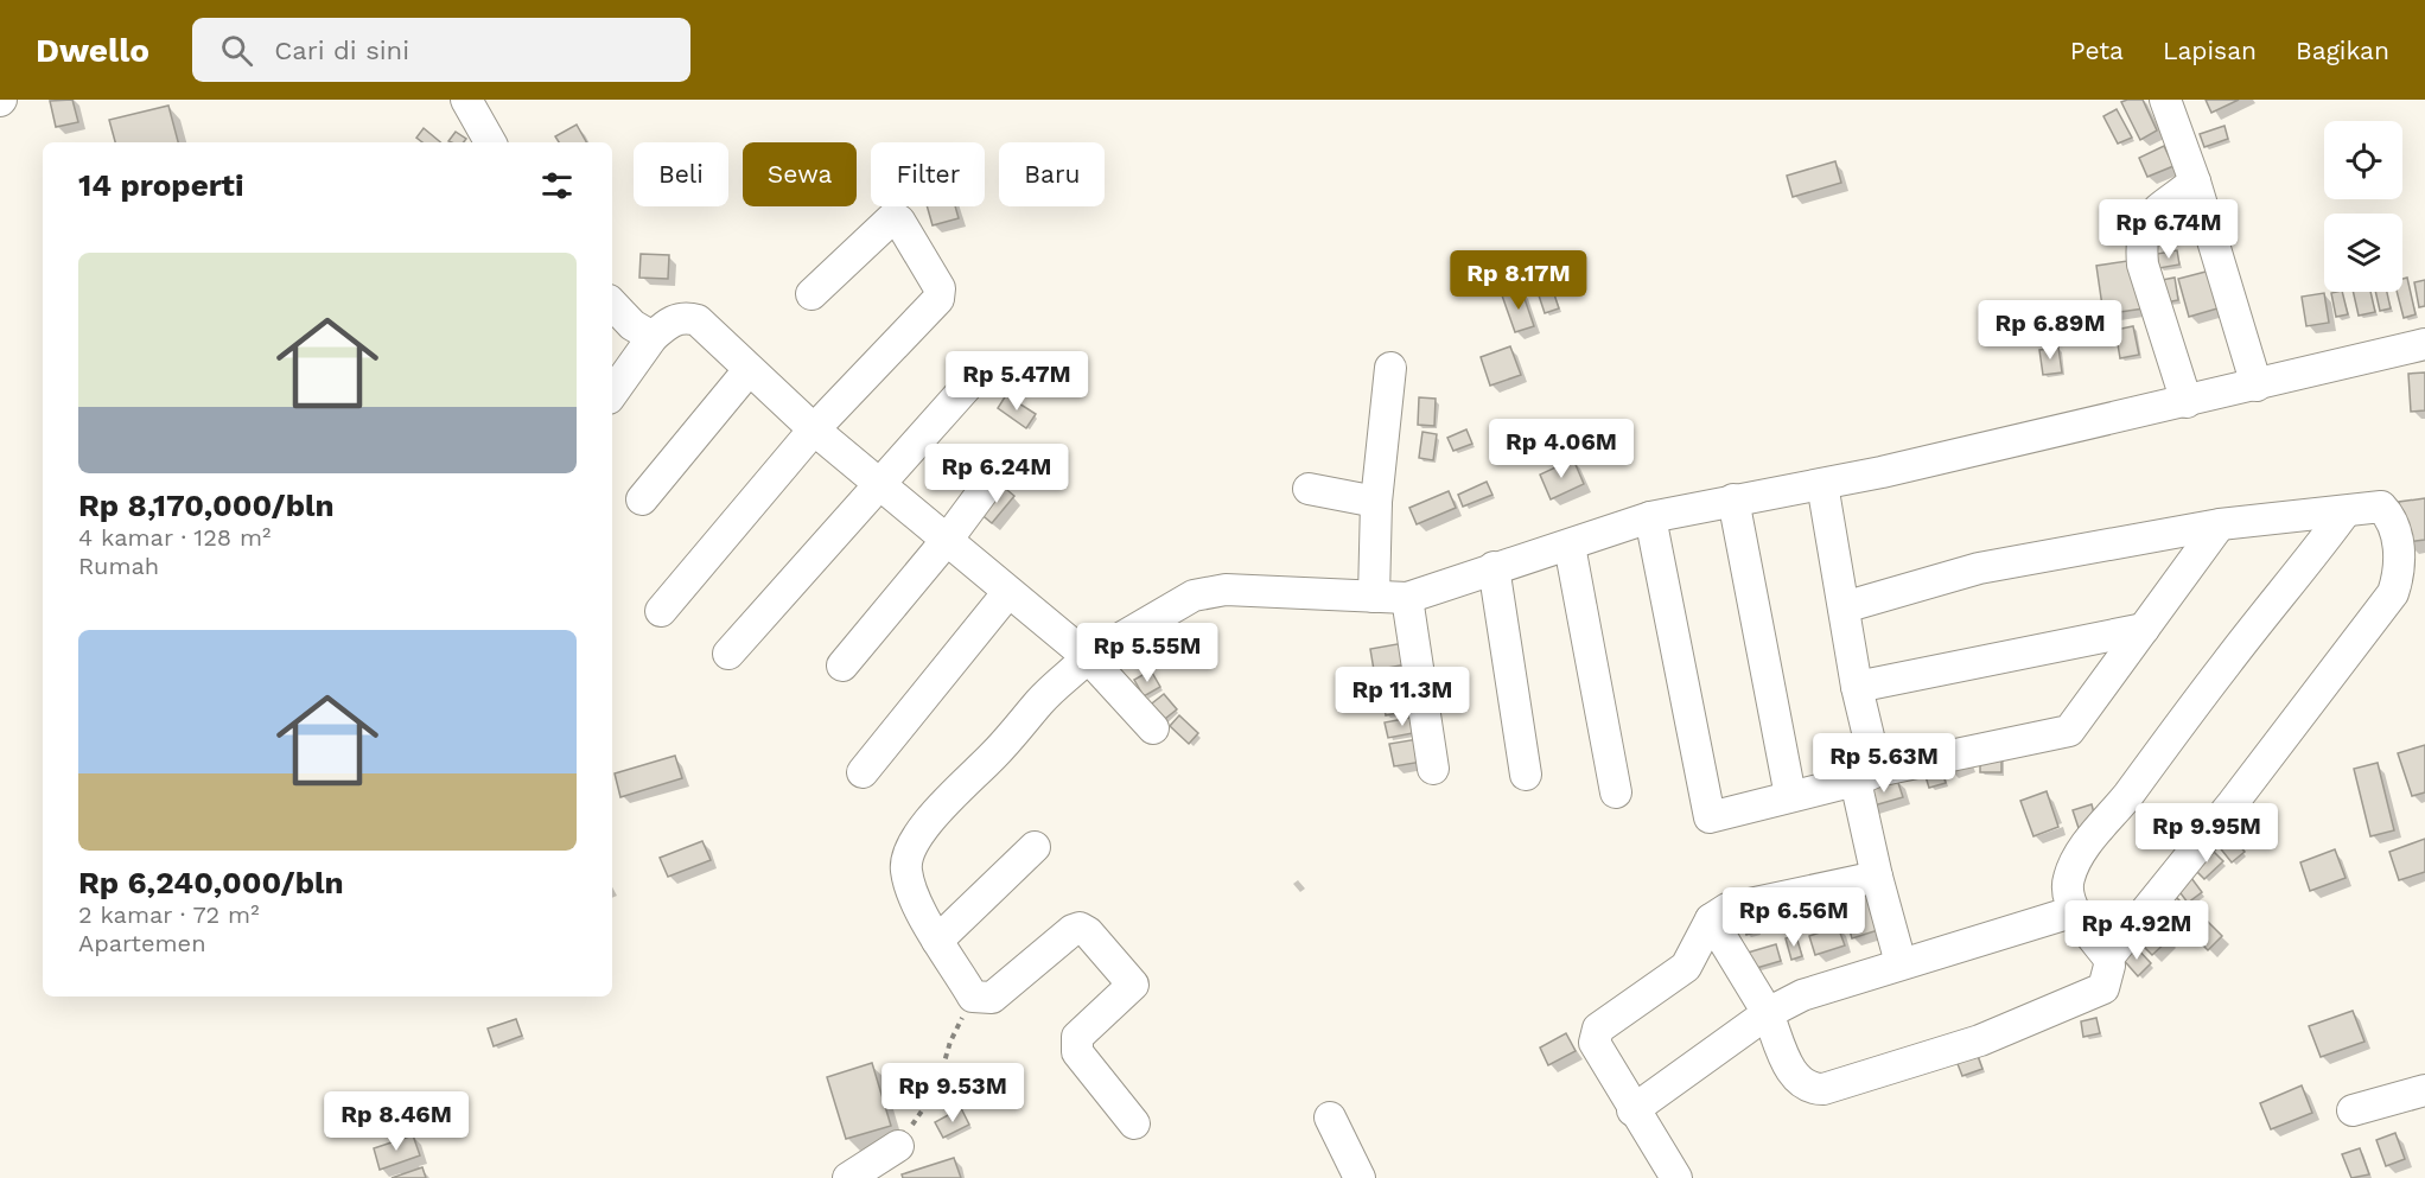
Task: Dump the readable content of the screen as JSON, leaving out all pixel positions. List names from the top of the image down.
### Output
{
  "page": {
    "header": "Dwello",
    "search": "Cari di sini",
    "nav": ["Peta", "Lapisan", "Bagikan"],
    "chip": [
      "Beli",
      "Sewa",
      "Filter",
      "Baru"
    ],
    "heading": "14 properti",
    "price": [
      "Rp 6.74M",
      "Rp 8.17M",
      "Rp 6.89M",
      "Rp 5.47M",
      "Rp 4.06M",
      "Rp 6.24M",
      "Rp 5.55M",
      "Rp 11.3M",
      "Rp 5.63M",
      "Rp 9.95M",
      "Rp 6.56M",
      "Rp 4.92M",
      "Rp 9.53M",
      "Rp 8.46M"
    ],
    "list": [
      {
        "name": "Rp 8,170,000/bln",
        "note": "4 kamar · 128 m² · Rumah"
      },
      {
        "name": "Rp 6,240,000/bln",
        "note": "2 kamar · 72 m² · Apartemen"
      }
    ]
  }
}
